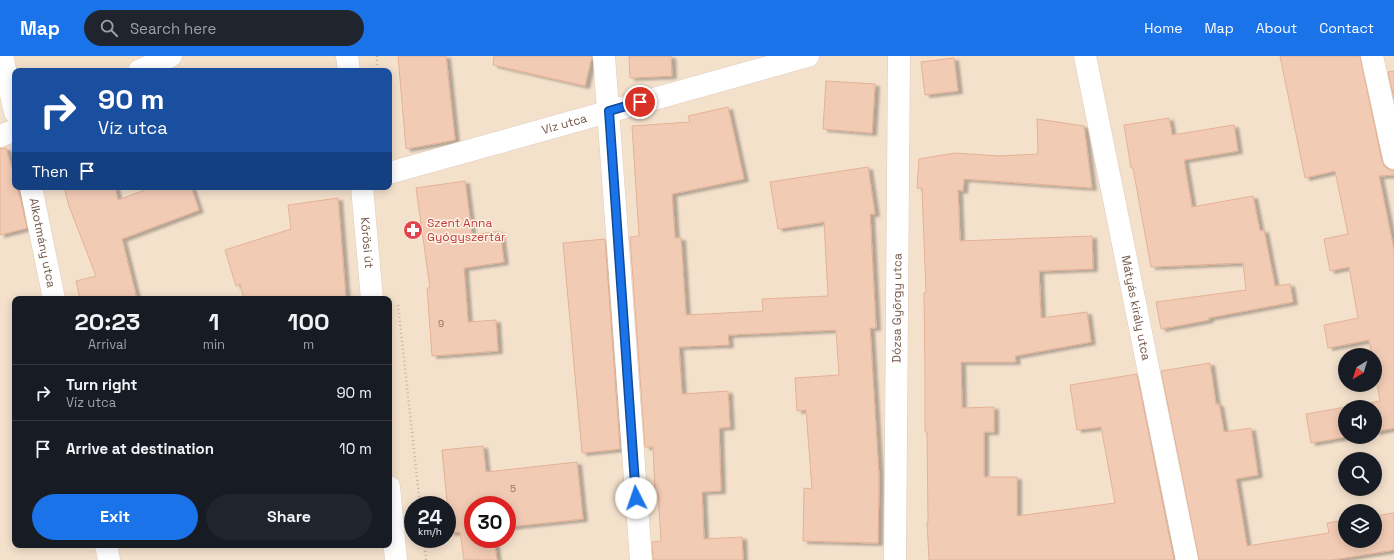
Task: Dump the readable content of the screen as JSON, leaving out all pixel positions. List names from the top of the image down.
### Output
{
  "streets": {
    "street": [
      "Víz utca",
      "Alkotmány utca",
      "Kőrösi út",
      "Dózsa György utca",
      "Mátyás király utca"
    ]
  },
  "places": {
    "pharmacy": ["Szent Anna Gyógyszertár"]
  },
  "house_numbers": ["9", "5"],
  "north": "bottom left",
  "page": {
    "header": "Map",
    "search": "Search here",
    "nav": [
      "Home",
      "Map",
      "About",
      "Contact"
    ],
    "turn": ["90 m", "Víz utca"],
    "then": "Then",
    "eta": [
      "20:23",
      "Arrival",
      "1",
      "min",
      "100",
      "m"
    ],
    "list": [
      {
        "name": "Turn right",
        "note": "Víz utca",
        "value": "90 m"
      },
      {
        "name": "Arrive at destination",
        "value": "10 m"
      }
    ],
    "buttons": ["Exit", "Share"],
    "speed": "24 km/h",
    "limit": "30"
  }
}
